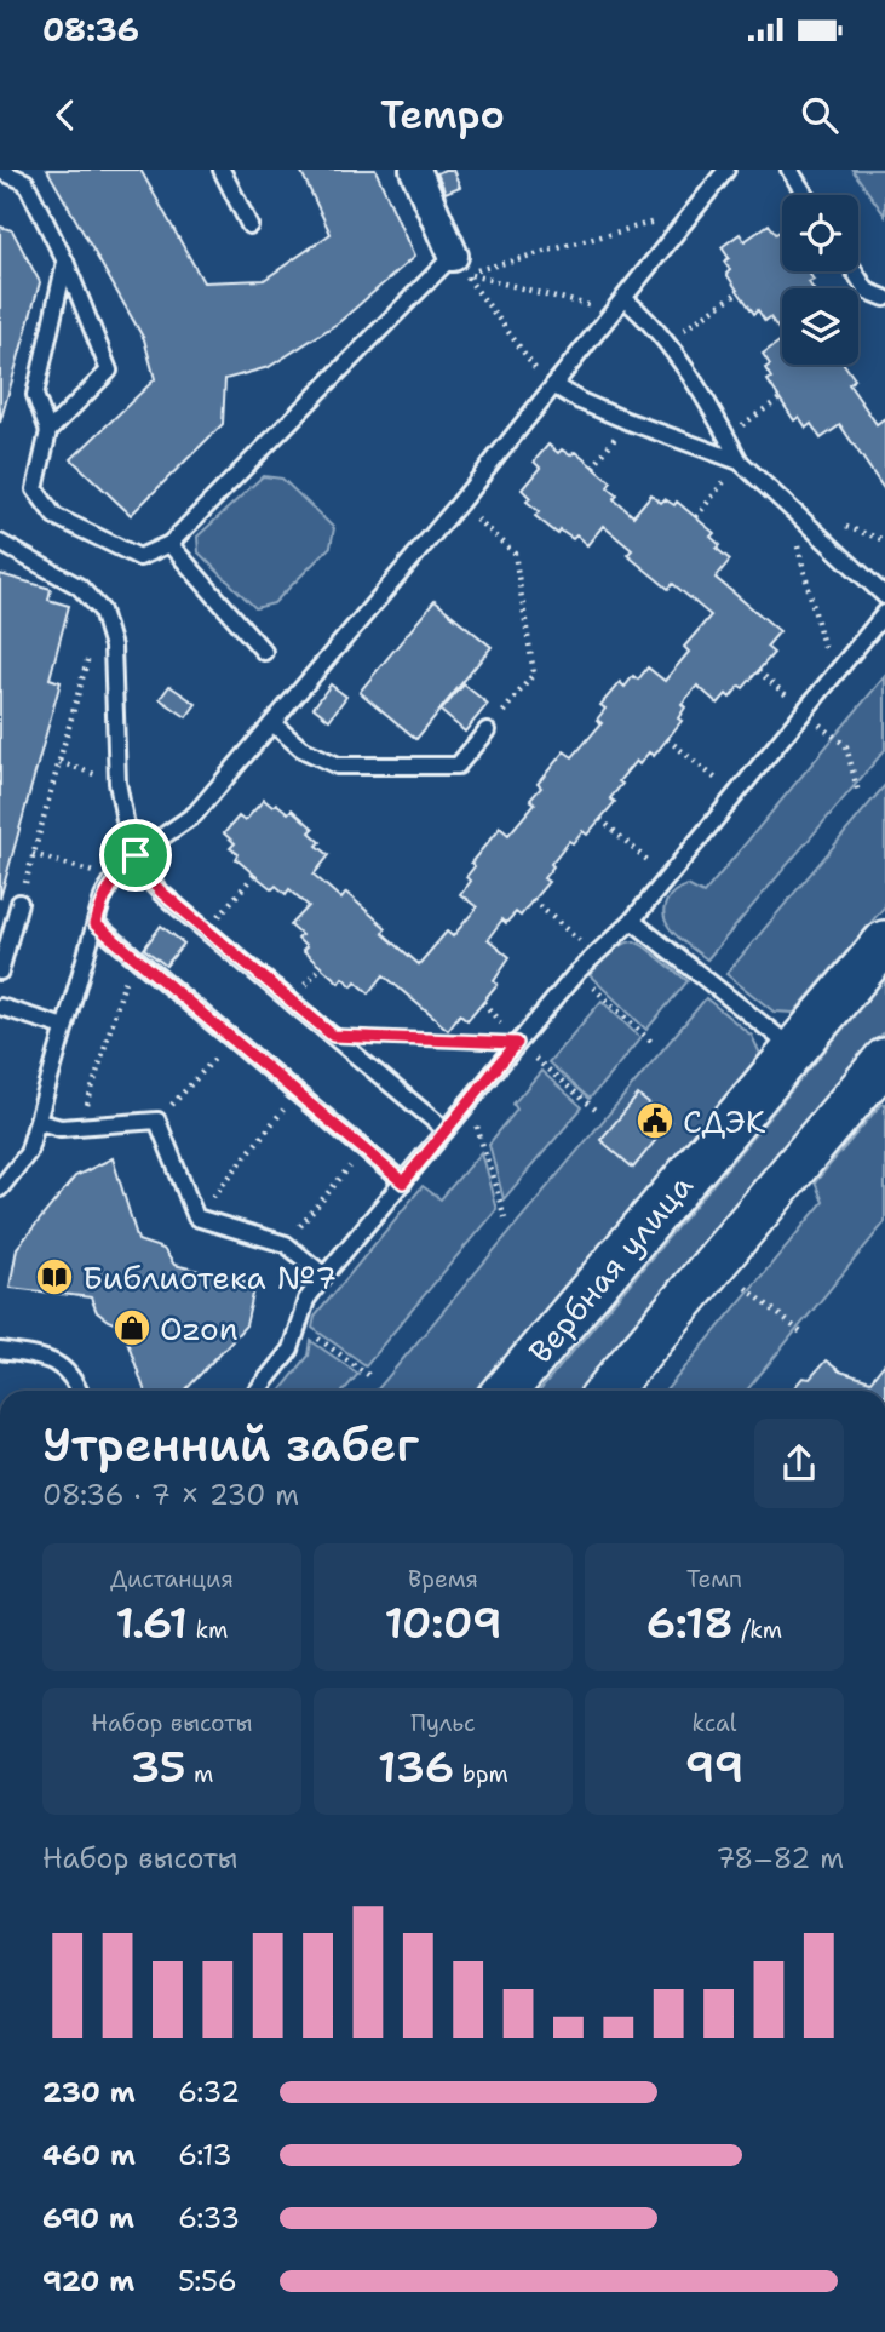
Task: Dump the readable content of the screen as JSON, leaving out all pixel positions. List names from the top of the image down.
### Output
{
  "streets": {
    "main road": ["Вербная улица"]
  },
  "places": {
    "public building": ["СДЭК"],
    "library": ["Библиотека №7"],
    "shop": ["Ozon"]
  },
  "page": {
    "status": "08:36",
    "header": "Tempo",
    "heading": ["Утренний забег", "08:36 · 7 × 230 m"],
    "stats": [
      ["Дистанция", "1.61 km"],
      ["Время", "10:09"],
      ["Темп", "6:18 /km"],
      ["Набор высоты", "35 m"],
      ["Пульс", "136 bpm"],
      ["kcal", "99"]
    ],
    "chart": ["Набор высоты", "78–82 m"],
    "list": [
      {
        "name": "230 m",
        "note": "6:32"
      },
      {
        "name": "460 m",
        "note": "6:13"
      },
      {
        "name": "690 m",
        "note": "6:33"
      },
      {
        "name": "920 m",
        "note": "5:56"
      }
    ]
  }
}
